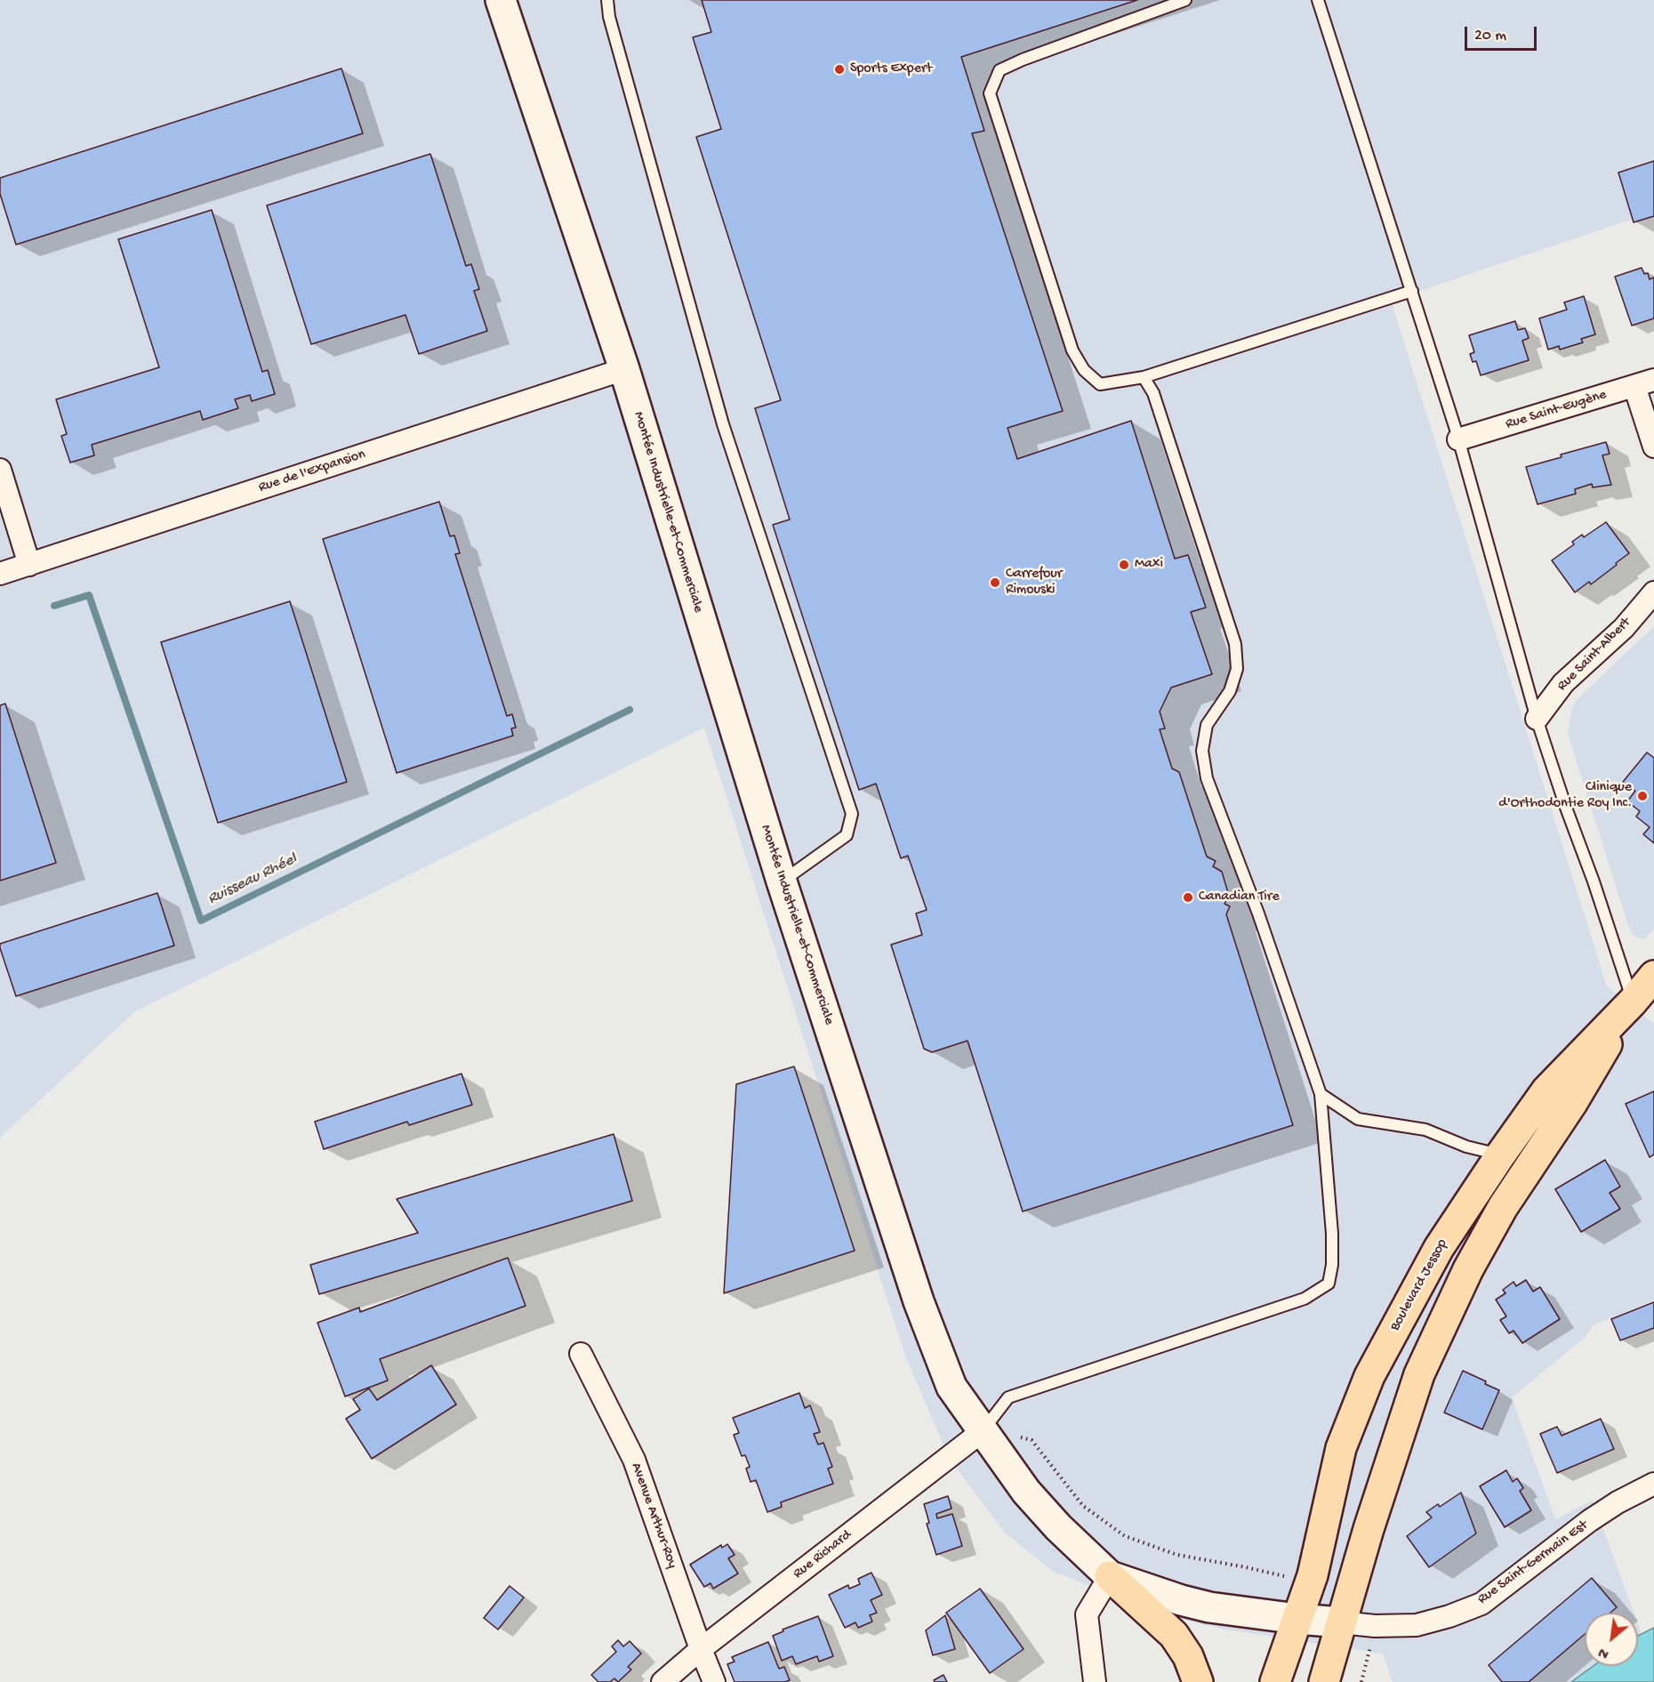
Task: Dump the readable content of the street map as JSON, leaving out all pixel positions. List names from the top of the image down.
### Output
{
  "streets": {
    "main road": ["Montée Industrielle-et-Commerciale", "Boulevard Jessop"],
    "street": [
      "Rue Saint-Eugène",
      "Rue de l'Expansion",
      "Rue Saint-Albert",
      "Avenue Arthur-Roy",
      "Rue Richard",
      "Rue Saint-Germain Est"
    ]
  },
  "crossings": [
    ["Rue de l'Expansion", "Montée Industrielle-et-Commerciale"],
    ["Montée Industrielle-et-Commerciale", "Boulevard Jessop"],
    ["Montée Industrielle-et-Commerciale", "Rue Richard"],
    ["Montée Industrielle-et-Commerciale", "Rue Saint-Germain Est"],
    ["Boulevard Jessop", "Rue Saint-Germain Est"],
    ["Avenue Arthur-Roy", "Rue Richard"]
  ],
  "water": ["Ruisseau Rhéel"],
  "places": [
    "Sports Expert",
    "Maxi",
    "Carrefour Rimouski",
    "Clinique d'Orthodontie Roy Inc.",
    "Canadian Tire"
  ],
  "scale_bar": "20 m",
  "north": "bottom left"
}
